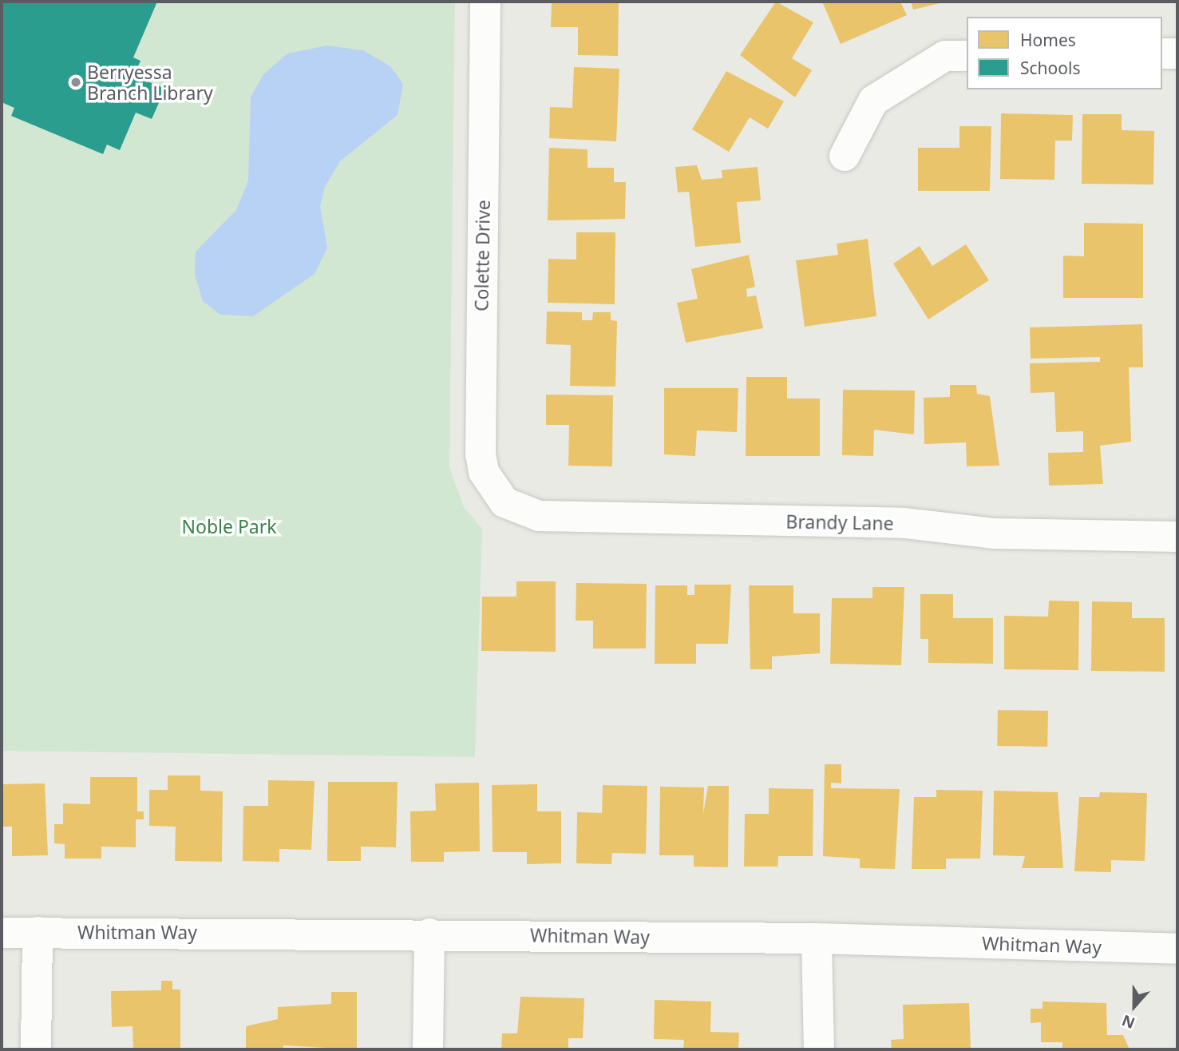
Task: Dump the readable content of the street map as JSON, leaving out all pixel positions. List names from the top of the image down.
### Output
{
  "streets": {
    "street": ["Colette Drive", "Brandy Lane", "Whitman Way"]
  },
  "crossings": [
    ["Colette Drive", "Brandy Lane"]
  ],
  "parks": ["Noble Park"],
  "places": ["Berryessa Branch Library"],
  "legend": ["Homes", "Schools"],
  "north": "bottom"
}
